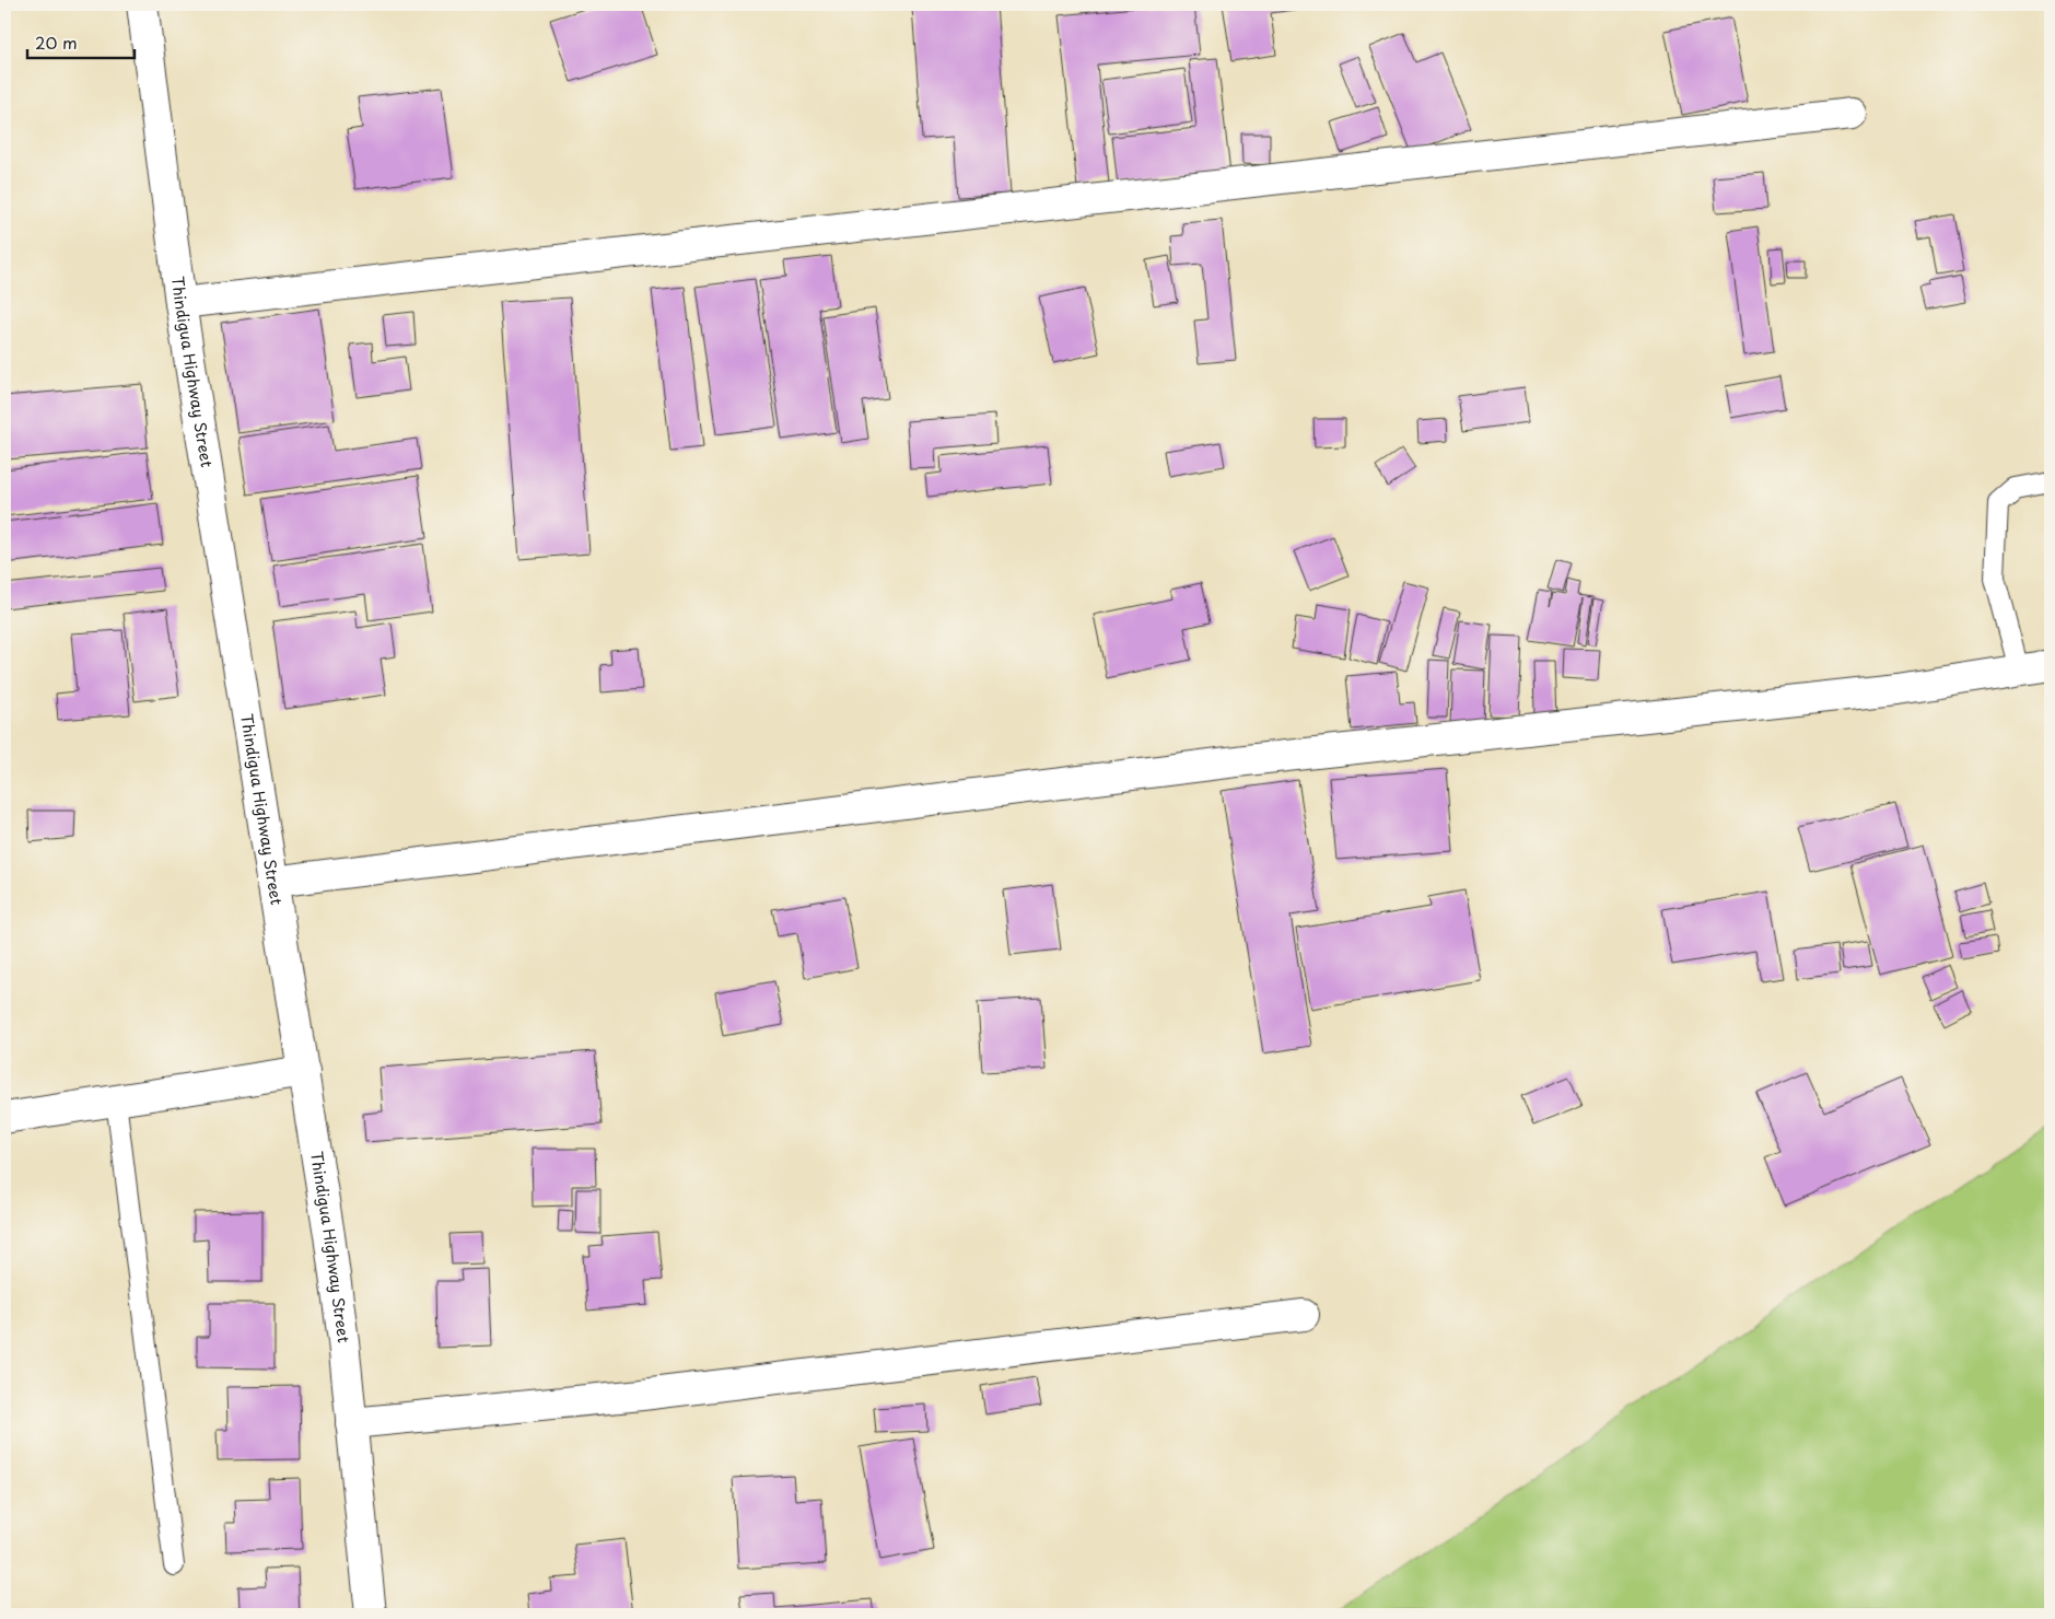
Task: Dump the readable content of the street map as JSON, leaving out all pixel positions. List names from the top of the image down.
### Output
{
  "streets": {
    "street": ["Thindigua Highway Street"]
  },
  "scale_bar": "20 m"
}
